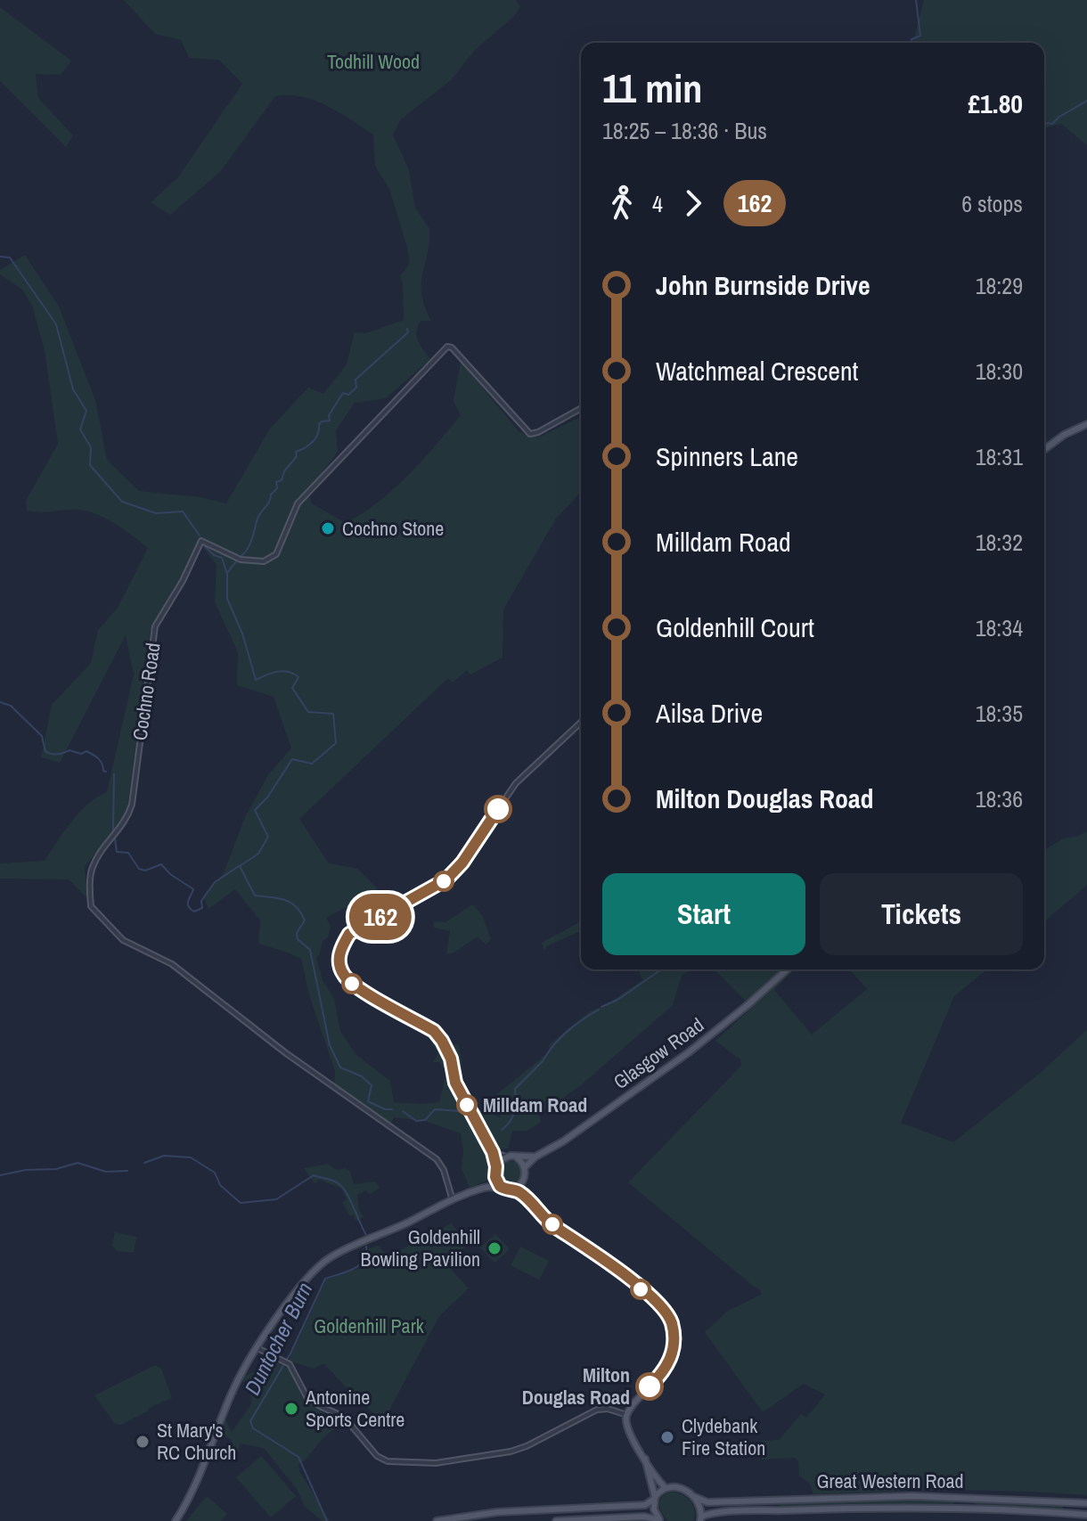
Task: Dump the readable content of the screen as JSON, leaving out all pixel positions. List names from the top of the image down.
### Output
{
  "streets": {
    "main road": ["Glasgow Road", "Great Western Road"],
    "street": ["Cochno Road"]
  },
  "water": ["Duntocher Burn"],
  "parks": ["Todhill Wood", "Goldenhill Park"],
  "places": [
    "Cochno Stone",
    "Milldam Road",
    "Goldenhill Bowling Pavilion",
    "Milton Douglas Road",
    "Antonine Sports Centre",
    "Clydebank Fire Station",
    "St Mary's RC Church"
  ],
  "lines": ["bus line 162"],
  "page": {
    "on_map": "162",
    "heading": ["11 min", "18:25 – 18:36 · Bus", "£1.80"],
    "legs": ["4", "162", "6 stops"],
    "list": [
      {
        "name": "John Burnside Drive",
        "value": "18:29"
      },
      {
        "name": "Watchmeal Crescent",
        "value": "18:30"
      },
      {
        "name": "Spinners Lane",
        "value": "18:31"
      },
      {
        "name": "Milldam Road",
        "value": "18:32"
      },
      {
        "name": "Goldenhill Court",
        "value": "18:34"
      },
      {
        "name": "Ailsa Drive",
        "value": "18:35"
      },
      {
        "name": "Milton Douglas Road",
        "value": "18:36"
      }
    ],
    "buttons": ["Start", "Tickets"]
  }
}
